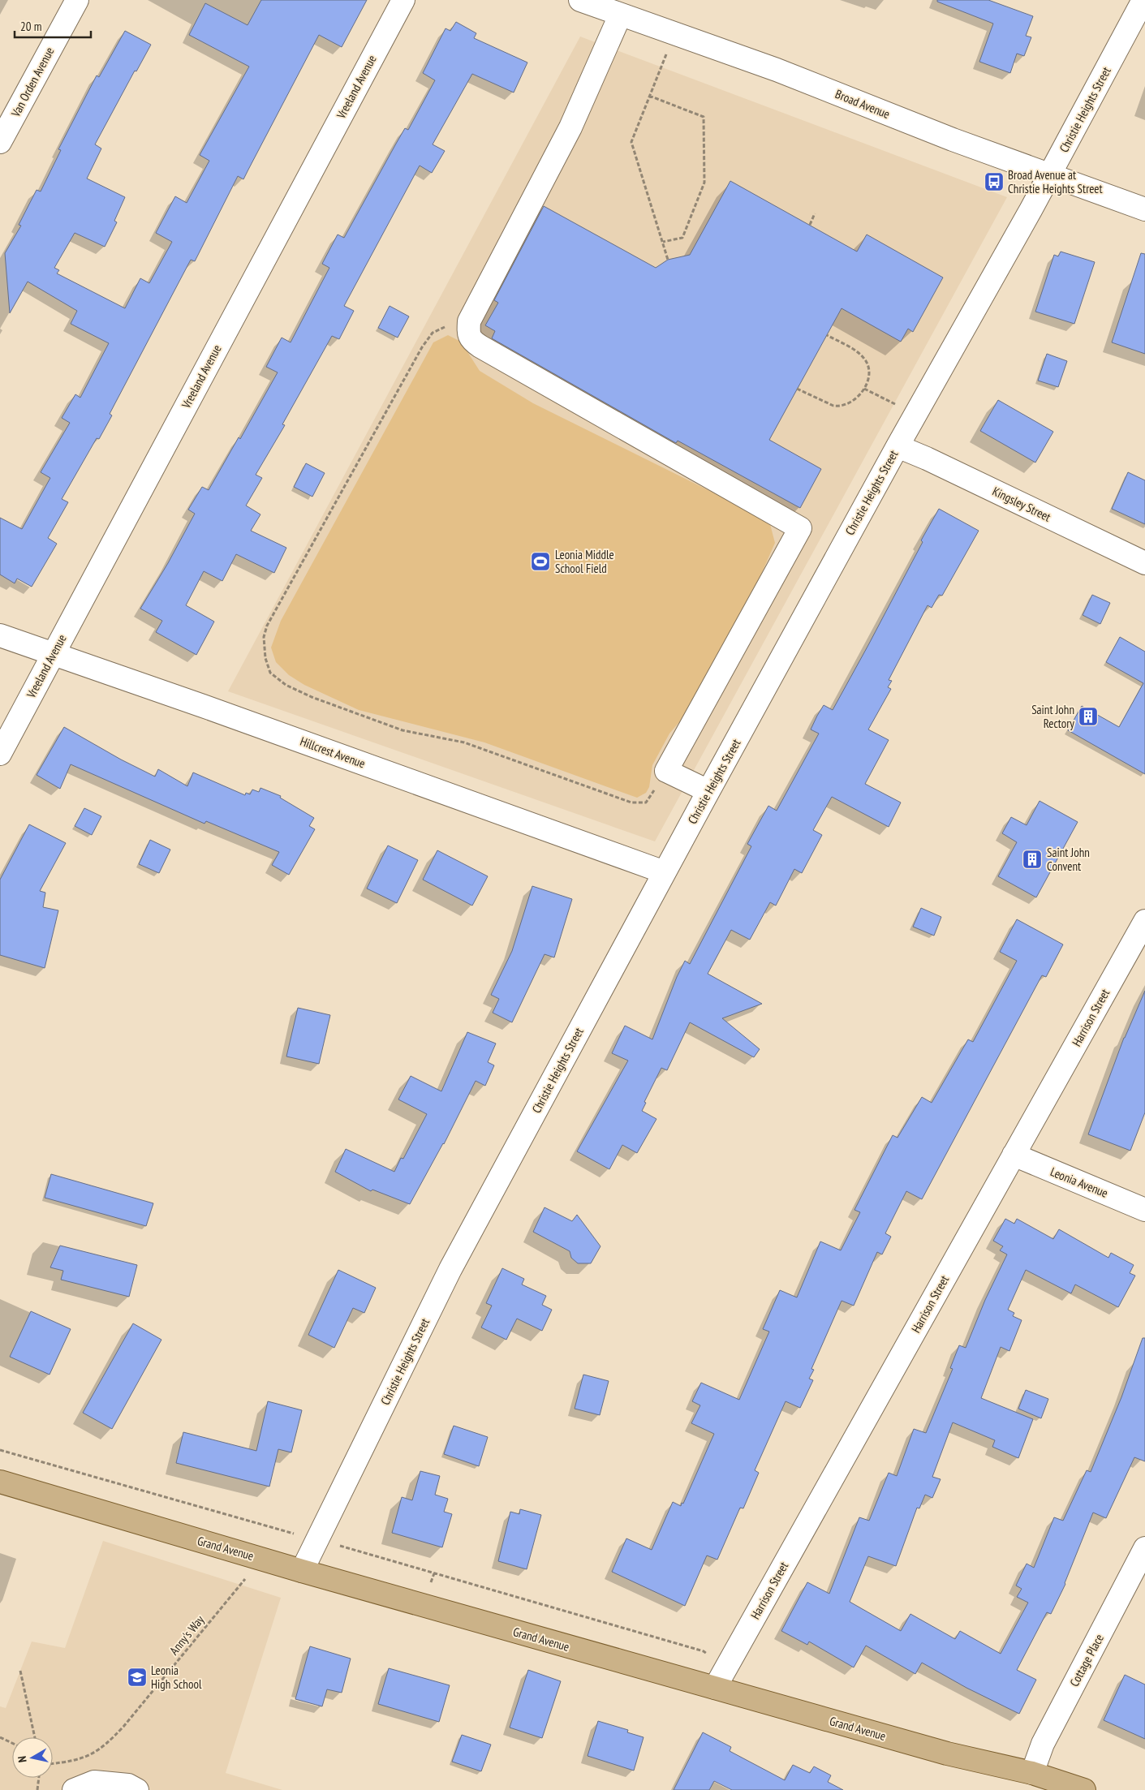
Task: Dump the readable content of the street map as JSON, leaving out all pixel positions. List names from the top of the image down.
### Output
{
  "streets": {
    "main road": ["Grand Avenue"],
    "street": [
      "Van Orden Avenue",
      "Vreeland Avenue",
      "Broad Avenue",
      "Christie Heights Street",
      "Kingsley Street",
      "Hillcrest Avenue",
      "Harrison Street",
      "Leonia Avenue",
      "Cottage Place"
    ],
    "path": ["Anny's Way"]
  },
  "crossings": [
    ["Vreeland Avenue", "Hillcrest Avenue"],
    ["Broad Avenue", "Christie Heights Street"],
    ["Christie Heights Street", "Kingsley Street"],
    ["Christie Heights Street", "Hillcrest Avenue"],
    ["Christie Heights Street", "Grand Avenue"],
    ["Harrison Street", "Leonia Avenue"],
    ["Harrison Street", "Grand Avenue"],
    ["Grand Avenue", "Anny's Way"],
    ["Grand Avenue", "Cottage Place"]
  ],
  "places": {
    "bus stop": ["Broad Avenue at Christie Heights Street"],
    "sports": ["Leonia Middle School Field"],
    "building": ["Saint John Rectory", "Saint John Convent"],
    "school or university": ["Leonia High School"]
  },
  "scale_bar": "20 m",
  "north": "left"
}
